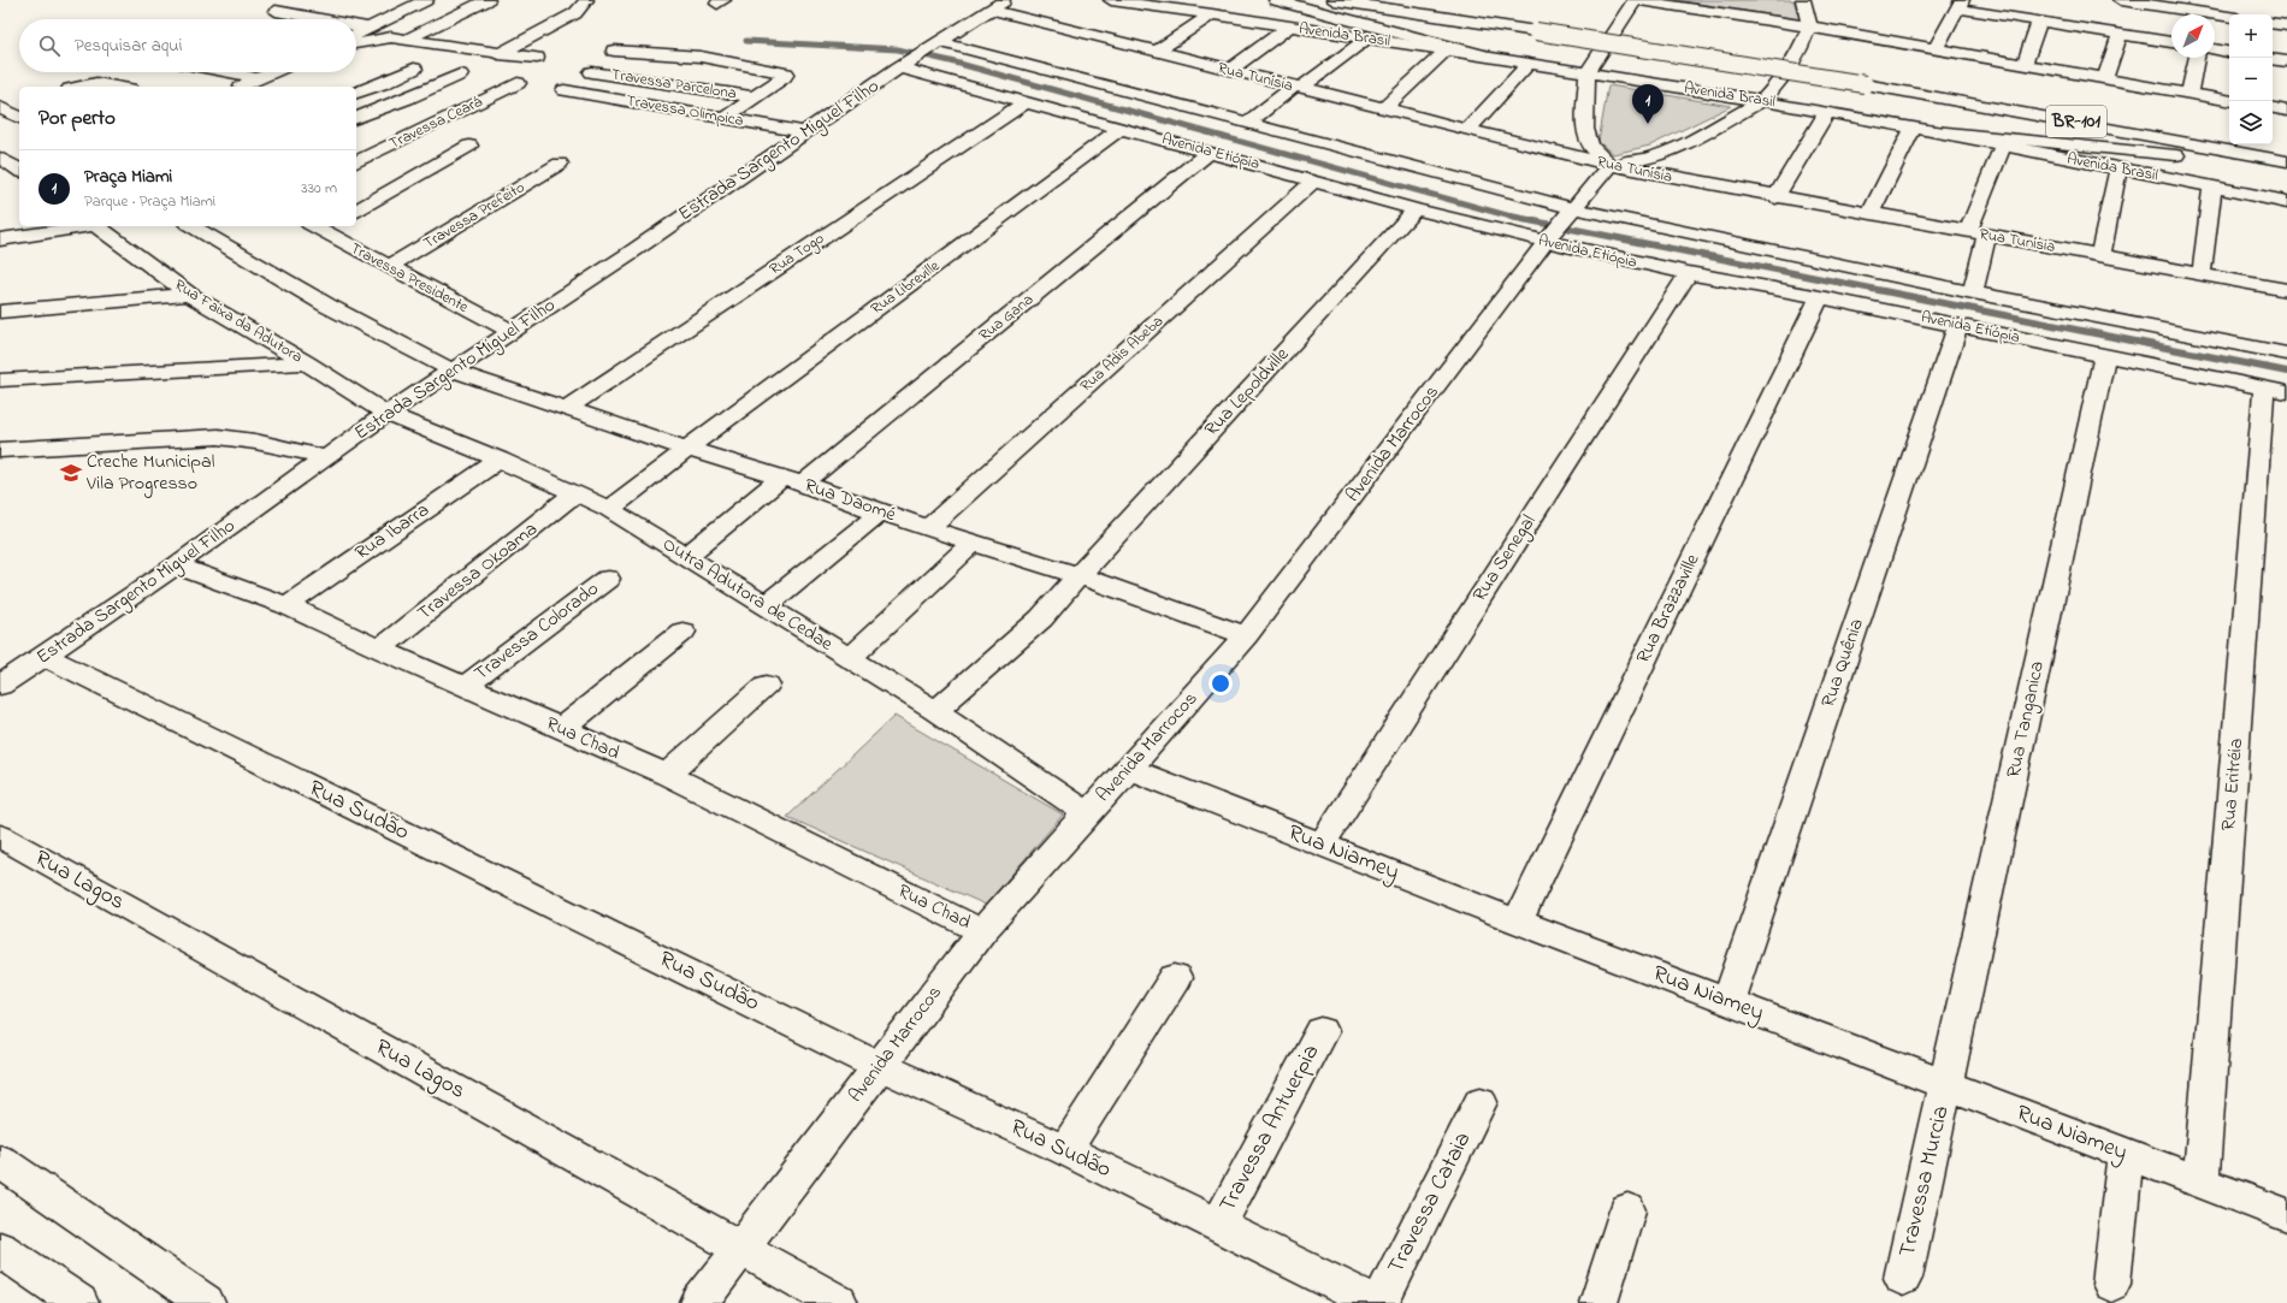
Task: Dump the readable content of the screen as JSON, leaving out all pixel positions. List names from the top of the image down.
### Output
{
  "streets": {
    "main road": [
      "Avenida Brasil",
      "Rua Tunísia",
      "Travessa Parcelona",
      "Travessa Olimpica",
      "BR-101",
      "Travessa Ceará",
      "Estrada Sargento Miguel Filho",
      "Avenida Etiópia",
      "Travessa Prefeito",
      "Rua Togo",
      "Travessa Presidente",
      "Rua Libreville",
      "Rua Gana",
      "Rua Faixa da Adutora",
      "Rua Adis Abeba",
      "Rua Lepoldville",
      "Avenida Marrocos",
      "Rua Daomé",
      "Rua Ibarra",
      "Rua Senegal",
      "Travessa Okoama",
      "Outra Adutora de Cedae",
      "Rua Brazzaville",
      "Travessa Colorado",
      "Rua Quênia",
      "Rua Tanganica",
      "Rua Chad",
      "Rua Eritréia",
      "Rua Sudão",
      "Rua Niamey",
      "Rua Lagos",
      "Travessa Antuerpia",
      "Travessa Murcia",
      "Travessa Cataia"
    ]
  },
  "crossings": [
    ["Rua Tunísia", "Estrada Sargento Miguel Filho"],
    ["Rua Tunísia", "Avenida Marrocos"],
    ["Travessa Olimpica", "Estrada Sargento Miguel Filho"],
    ["Estrada Sargento Miguel Filho", "Avenida Etiópia"],
    ["Estrada Sargento Miguel Filho", "Travessa Presidente"],
    ["Estrada Sargento Miguel Filho", "Rua Faixa da Adutora"],
    ["Estrada Sargento Miguel Filho", "Rua Daomé"],
    ["Estrada Sargento Miguel Filho", "Outra Adutora de Cedae"],
    ["Estrada Sargento Miguel Filho", "Rua Chad"],
    ["Estrada Sargento Miguel Filho", "Rua Sudão"],
    ["Avenida Etiópia", "Rua Togo"],
    ["Avenida Etiópia", "Rua Libreville"],
    ["Avenida Etiópia", "Rua Gana"],
    ["Avenida Etiópia", "Rua Adis Abeba"],
    ["Avenida Etiópia", "Rua Lepoldville"],
    ["Avenida Etiópia", "Avenida Marrocos"],
    ["Avenida Etiópia", "Rua Senegal"],
    ["Avenida Etiópia", "Rua Brazzaville"],
    ["Avenida Etiópia", "Rua Quênia"],
    ["Avenida Etiópia", "Rua Tanganica"],
    ["Avenida Etiópia", "Rua Eritréia"],
    ["Travessa Prefeito", "Travessa Presidente"],
    ["Rua Togo", "Rua Daomé"],
    ["Rua Libreville", "Rua Daomé"],
    ["Rua Libreville", "Outra Adutora de Cedae"],
    ["Rua Gana", "Rua Daomé"],
    ["Rua Gana", "Outra Adutora de Cedae"],
    ["Rua Faixa da Adutora", "Outra Adutora de Cedae"],
    ["Rua Adis Abeba", "Rua Daomé"],
    ["Rua Lepoldville", "Rua Daomé"],
    ["Rua Lepoldville", "Outra Adutora de Cedae"],
    ["Avenida Marrocos", "Rua Daomé"],
    ["Avenida Marrocos", "Outra Adutora de Cedae"],
    ["Avenida Marrocos", "Rua Chad"],
    ["Avenida Marrocos", "Rua Sudão"],
    ["Avenida Marrocos", "Rua Niamey"],
    ["Avenida Marrocos", "Rua Lagos"],
    ["Rua Ibarra", "Outra Adutora de Cedae"],
    ["Rua Ibarra", "Rua Chad"],
    ["Rua Senegal", "Rua Niamey"],
    ["Travessa Okoama", "Outra Adutora de Cedae"],
    ["Travessa Okoama", "Rua Chad"],
    ["Rua Brazzaville", "Rua Niamey"],
    ["Travessa Colorado", "Rua Chad"],
    ["Rua Quênia", "Rua Niamey"],
    ["Rua Tanganica", "Rua Niamey"],
    ["Rua Tanganica", "Travessa Murcia"],
    ["Rua Eritréia", "Rua Niamey"],
    ["Rua Sudão", "Travessa Antuerpia"],
    ["Rua Sudão", "Travessa Cataia"],
    ["Rua Niamey", "Travessa Murcia"]
  ],
  "places": {
    "school or university": ["Creche Municipal Vila Progresso"]
  },
  "north": "top right",
  "page": {
    "map_buttons": ["+", "−"],
    "search": "Pesquisar aqui",
    "pins": "1",
    "heading": "Por perto",
    "list": [
      {
        "mark": "1",
        "name": "Praça Miami",
        "note": "Parque · Praça Miami",
        "value": "330 m"
      }
    ]
  }
}
